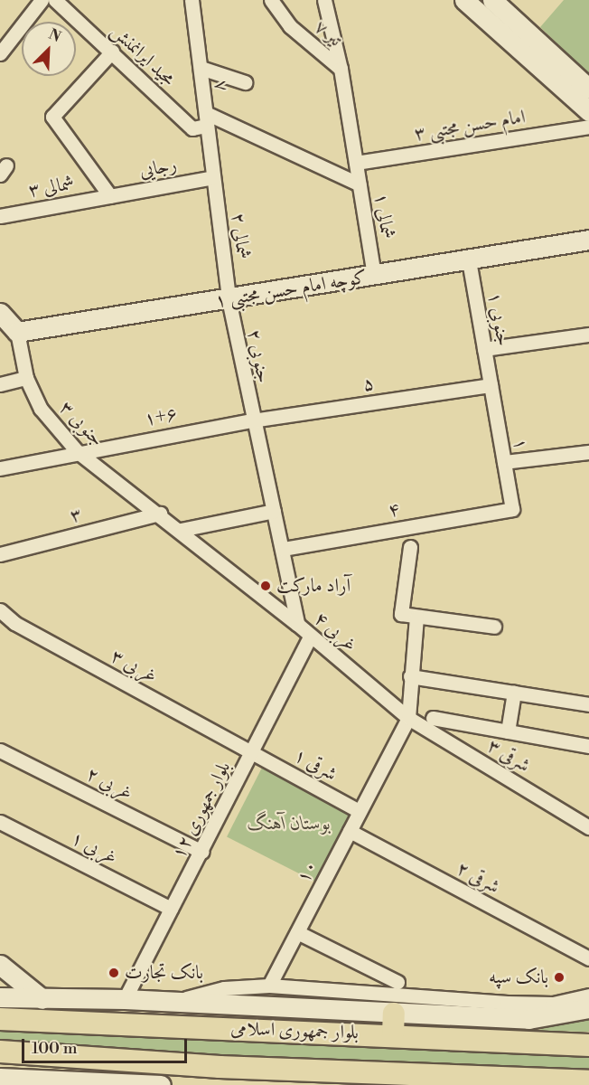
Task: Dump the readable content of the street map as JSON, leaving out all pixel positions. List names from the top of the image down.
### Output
{
  "streets": {
    "main road": ["بلوار جمهوری اسلامی"],
    "street": [
      "۷ تیر",
      "مجید ایرانمنش",
      "۷",
      "امام حسن مجتبی ۳",
      "رجایی",
      "۳ شمالی",
      "۱ شمالی",
      "۲ شمالی",
      "کوچه امام حسن مجتبی ۱",
      "۱ جنوبی",
      "۲ جنوبی",
      "۵",
      "۱+۶",
      "۳ جنوبی",
      "۱‍",
      "۴",
      "۳",
      "۴ غربی",
      "۳ غربی",
      "۳ شرقی",
      "شرقی ۱",
      "۲ غربی",
      "بلوار جمهوری ۱۲",
      "۱ غربی",
      "۱۰",
      "۲ شرقی"
    ]
  },
  "crossings": [
    ["۷ تیر", "۱ شمالی"],
    ["مجید ایرانمنش", "۷"],
    ["۷", "رجایی"],
    ["۷", "۲ شمالی"],
    ["امام حسن مجتبی ۳", "۱ شمالی"],
    ["رجایی", "۳ شمالی"],
    ["رجایی", "۲ شمالی"],
    ["۱ شمالی", "کوچه امام حسن مجتبی ۱"],
    ["۲ شمالی", "کوچه امام حسن مجتبی ۱"],
    ["۲ شمالی", "۲ جنوبی"],
    ["کوچه امام حسن مجتبی ۱", "۱ جنوبی"],
    ["کوچه امام حسن مجتبی ۱", "۲ جنوبی"],
    ["کوچه امام حسن مجتبی ۱", "۳ جنوبی"],
    ["۱ جنوبی", "۵"],
    ["۱ جنوبی", "۱‍"],
    ["۲ جنوبی", "۵"],
    ["۲ جنوبی", "۱+۶"],
    ["۲ جنوبی", "۴"],
    ["۲ جنوبی", "۴ غربی"],
    ["۵", "۱+۶"],
    ["۵", "۱‍"],
    ["۱+۶", "۳ جنوبی"],
    ["۳ جنوبی", "۳"],
    ["۳ جنوبی", "۴ غربی"],
    ["۱‍", "۴"],
    ["۳", "۴ غربی"],
    ["۴ غربی", "۳ شرقی"],
    ["۴ غربی", "بلوار جمهوری ۱۲"],
    ["۴ غربی", "۱۰"],
    ["۳ غربی", "شرقی ۱"],
    ["۳ غربی", "بلوار جمهوری ۱۲"],
    ["۳ شرقی", "۱۰"],
    ["شرقی ۱", "بلوار جمهوری ۱۲"],
    ["شرقی ۱", "۱۰"],
    ["۲ غربی", "بلوار جمهوری ۱۲"],
    ["بلوار جمهوری ۱۲", "۱ غربی"],
    ["۱۰", "۲ شرقی"]
  ],
  "parks": ["بوستان آهنگ"],
  "places": ["آراد مارکت", "بانک تجارت", "بانک سپه"],
  "scale_bar": "100 m",
  "north": "top right"
}
